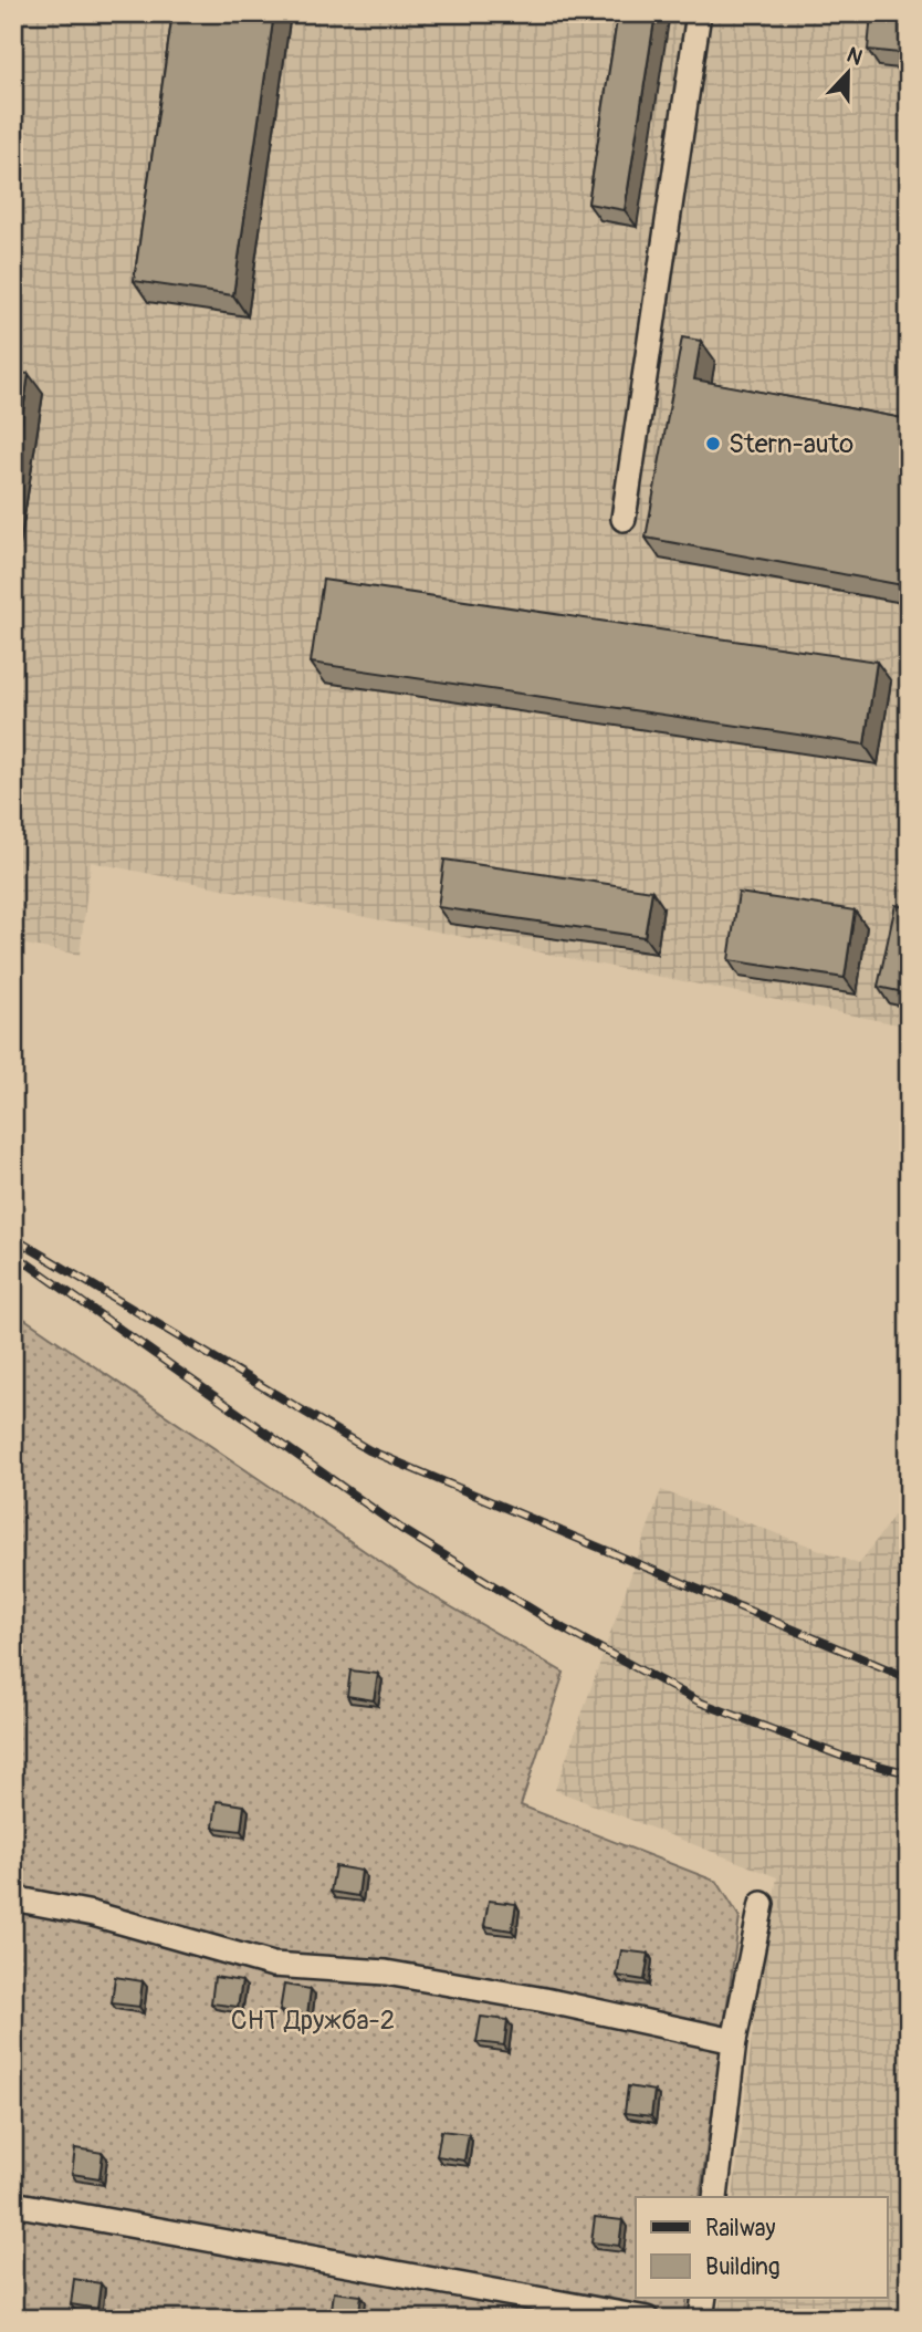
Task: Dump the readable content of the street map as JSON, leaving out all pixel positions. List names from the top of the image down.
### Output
{
  "parks": ["СНТ Дружба-2"],
  "places": ["Stern-auto"],
  "legend": ["Railway", "Building"],
  "north": "top"
}
